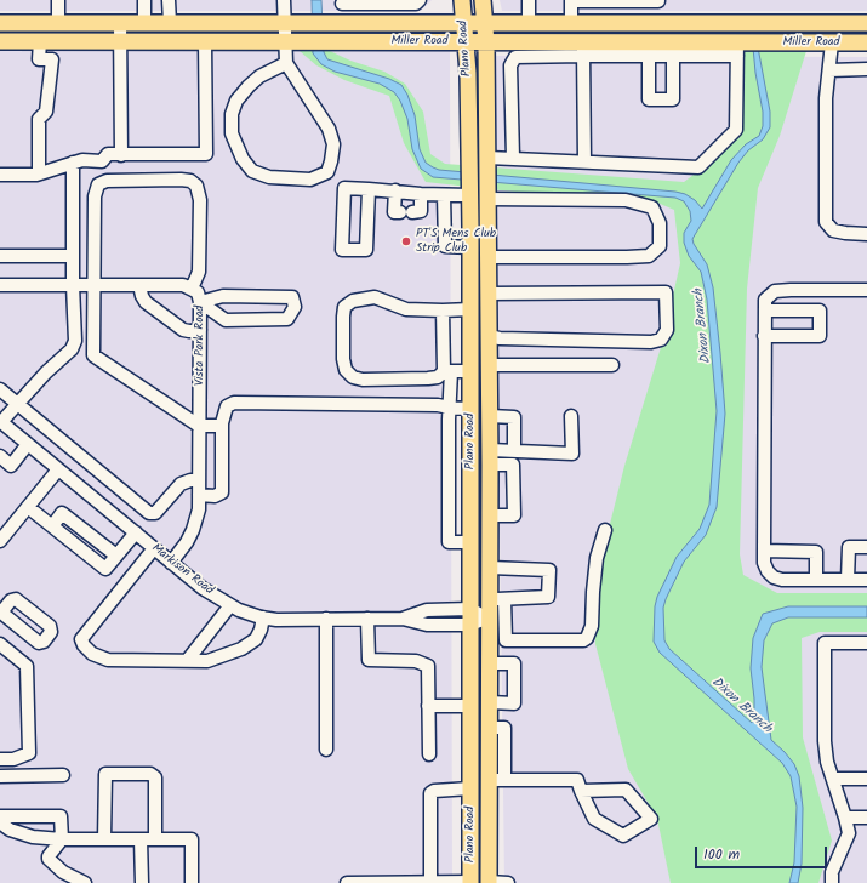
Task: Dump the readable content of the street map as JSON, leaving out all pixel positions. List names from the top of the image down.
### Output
{
  "streets": {
    "main road": ["Miller Road", "Plano Road"],
    "street": ["Vista Park Road", "Markison Road"]
  },
  "crossings": [
    ["Miller Road", "Plano Road"],
    ["Plano Road", "Markison Road"],
    ["Vista Park Road", "Markison Road"]
  ],
  "water": ["Dixon Branch"],
  "places": ["PT'S Mens Club Strip Club"],
  "scale_bar": "100 m"
}
